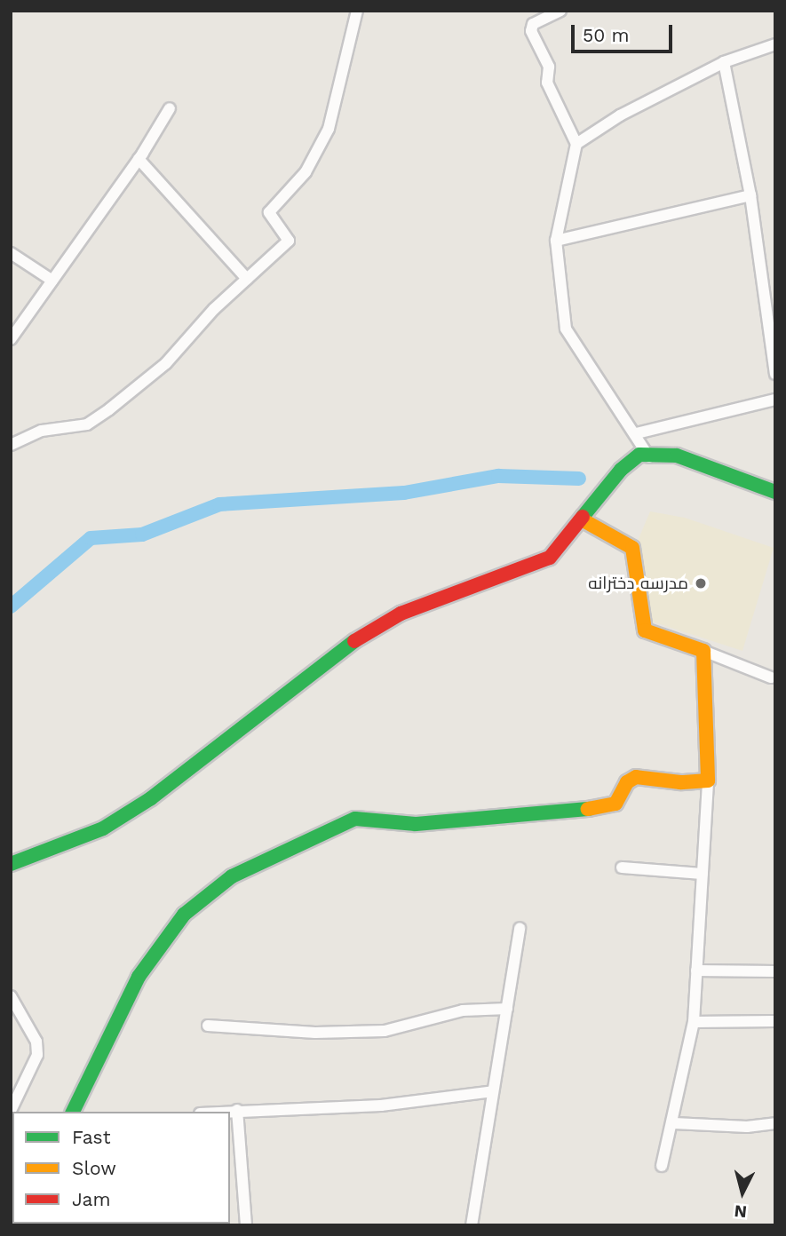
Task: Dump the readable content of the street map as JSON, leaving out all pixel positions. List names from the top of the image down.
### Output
{
  "places": ["مدرسه دخترانه"],
  "legend": ["Fast", "Slow", "Jam"],
  "scale_bar": "50 m",
  "north": "bottom"
}
